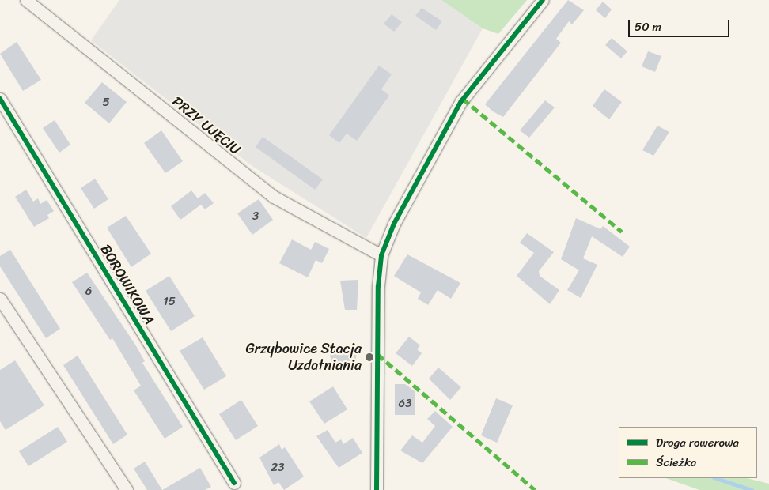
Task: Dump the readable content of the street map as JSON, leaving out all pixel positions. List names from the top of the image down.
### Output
{
  "streets": {
    "street": ["PRZY UJĘCIU", "BOROWIKOWA"]
  },
  "places": ["Grzybowice Stacja Uzdatniania"],
  "house_numbers": [
    "5",
    "3",
    "6",
    "15",
    "63",
    "23"
  ],
  "legend": ["Droga rowerowa", "Ścieżka"],
  "scale_bar": "50 m"
}
